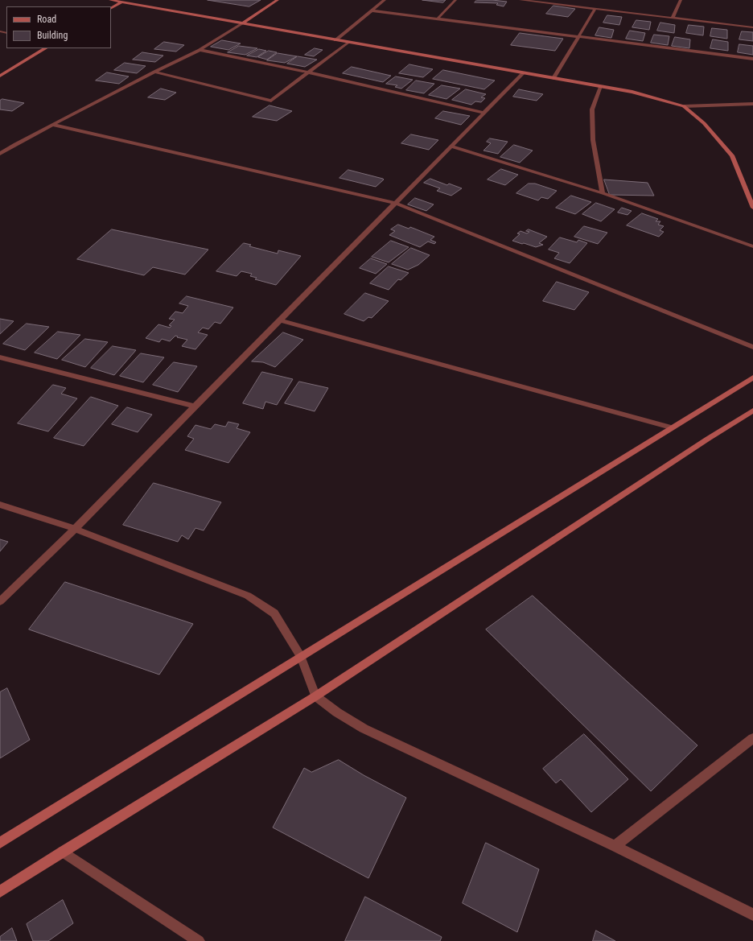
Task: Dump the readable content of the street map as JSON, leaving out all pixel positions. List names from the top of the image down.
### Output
{
  "legend": ["Road", "Building"]
}
